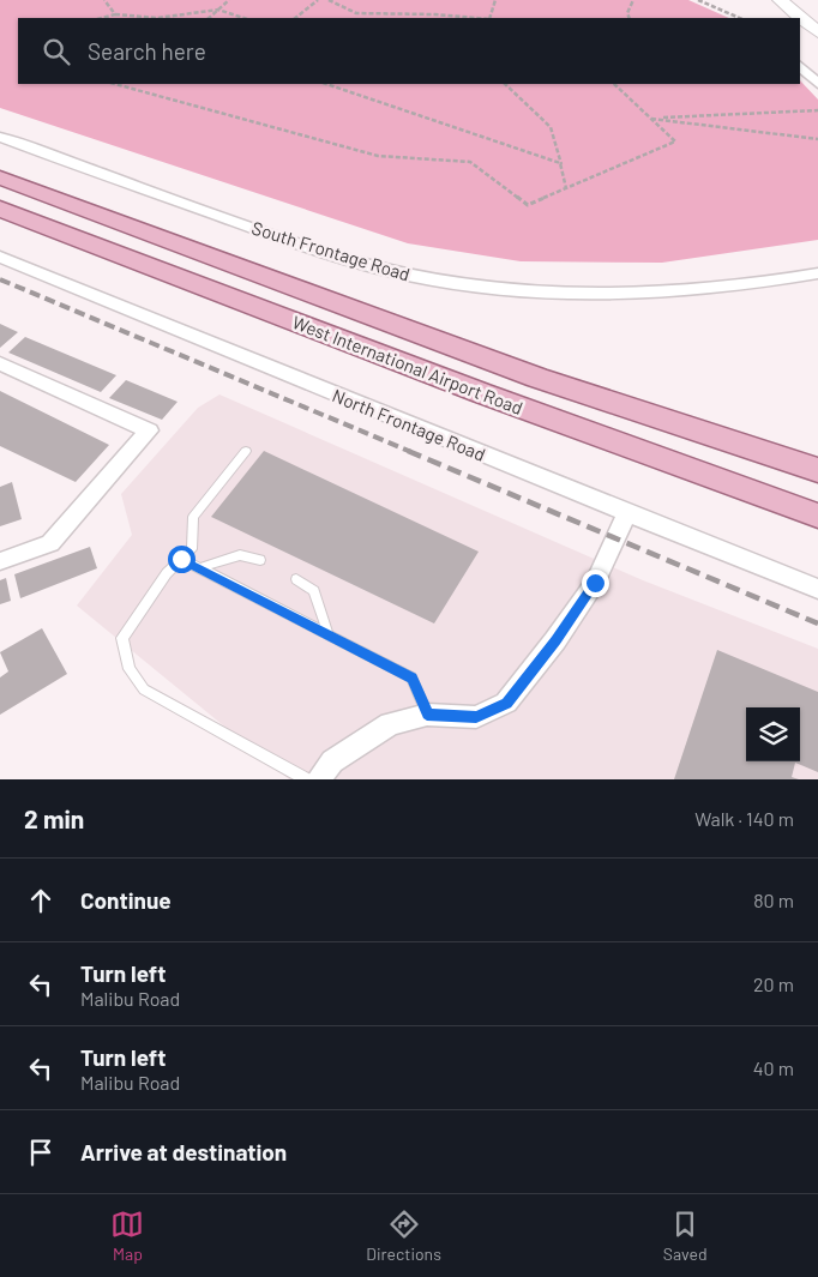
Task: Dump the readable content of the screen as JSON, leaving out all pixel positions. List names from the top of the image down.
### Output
{
  "streets": {
    "main road": ["West International Airport Road"],
    "street": ["South Frontage Road", "North Frontage Road"]
  },
  "page": {
    "search": "Search here",
    "heading": ["2 min", "Walk · 140 m"],
    "list": [
      ["Continue", "80 m"],
      ["Turn left", "Malibu Road", "20 m"],
      ["Turn left", "Malibu Road", "40 m"],
      "Arrive at destination"
    ],
    "nav": ["Map", "Directions", "Saved"]
  }
}
